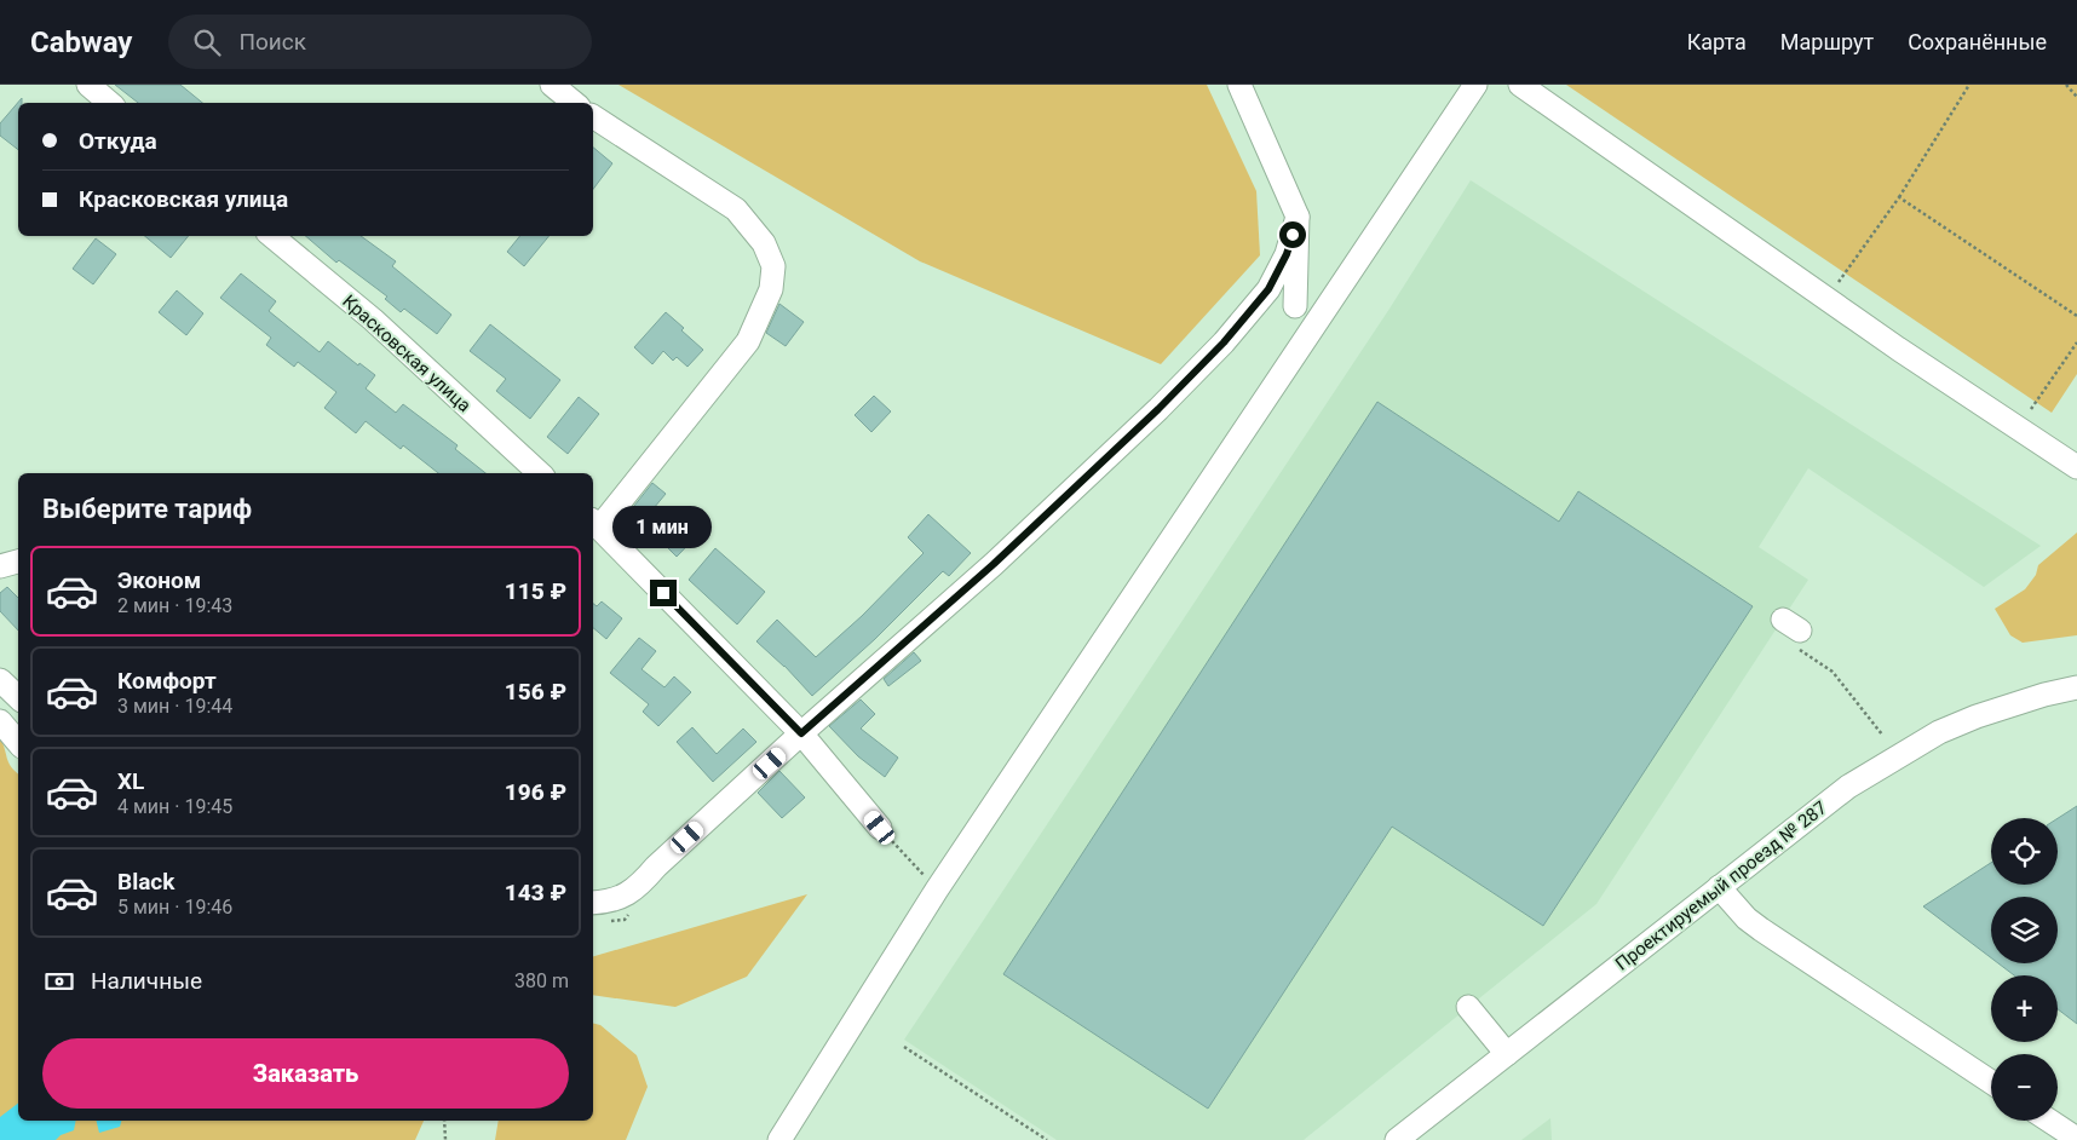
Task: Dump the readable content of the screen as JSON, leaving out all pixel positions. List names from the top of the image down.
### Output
{
  "streets": {
    "street": ["Красковская улица", "Проектируемый проезд № 287"]
  },
  "page": {
    "header": "Cabway",
    "search": "Поиск",
    "nav": ["Карта", "Маршрут", "Сохранённые"],
    "banner": ["Откуда", "Красковская улица"],
    "heading": "Выберите тариф",
    "bubble": "1 мин",
    "list": [
      {
        "name": "Эконом",
        "note": "2 мин · 19:43",
        "value": "115 ₽"
      },
      {
        "name": "Комфорт",
        "note": "3 мин · 19:44",
        "value": "156 ₽"
      },
      {
        "name": "XL",
        "note": "4 мин · 19:45",
        "value": "196 ₽"
      },
      {
        "name": "Black",
        "note": "5 мин · 19:46",
        "value": "143 ₽"
      }
    ],
    "map_buttons": ["+", "−"],
    "pay": ["Наличные", "380 m"],
    "buttons": "Заказать"
  }
}
